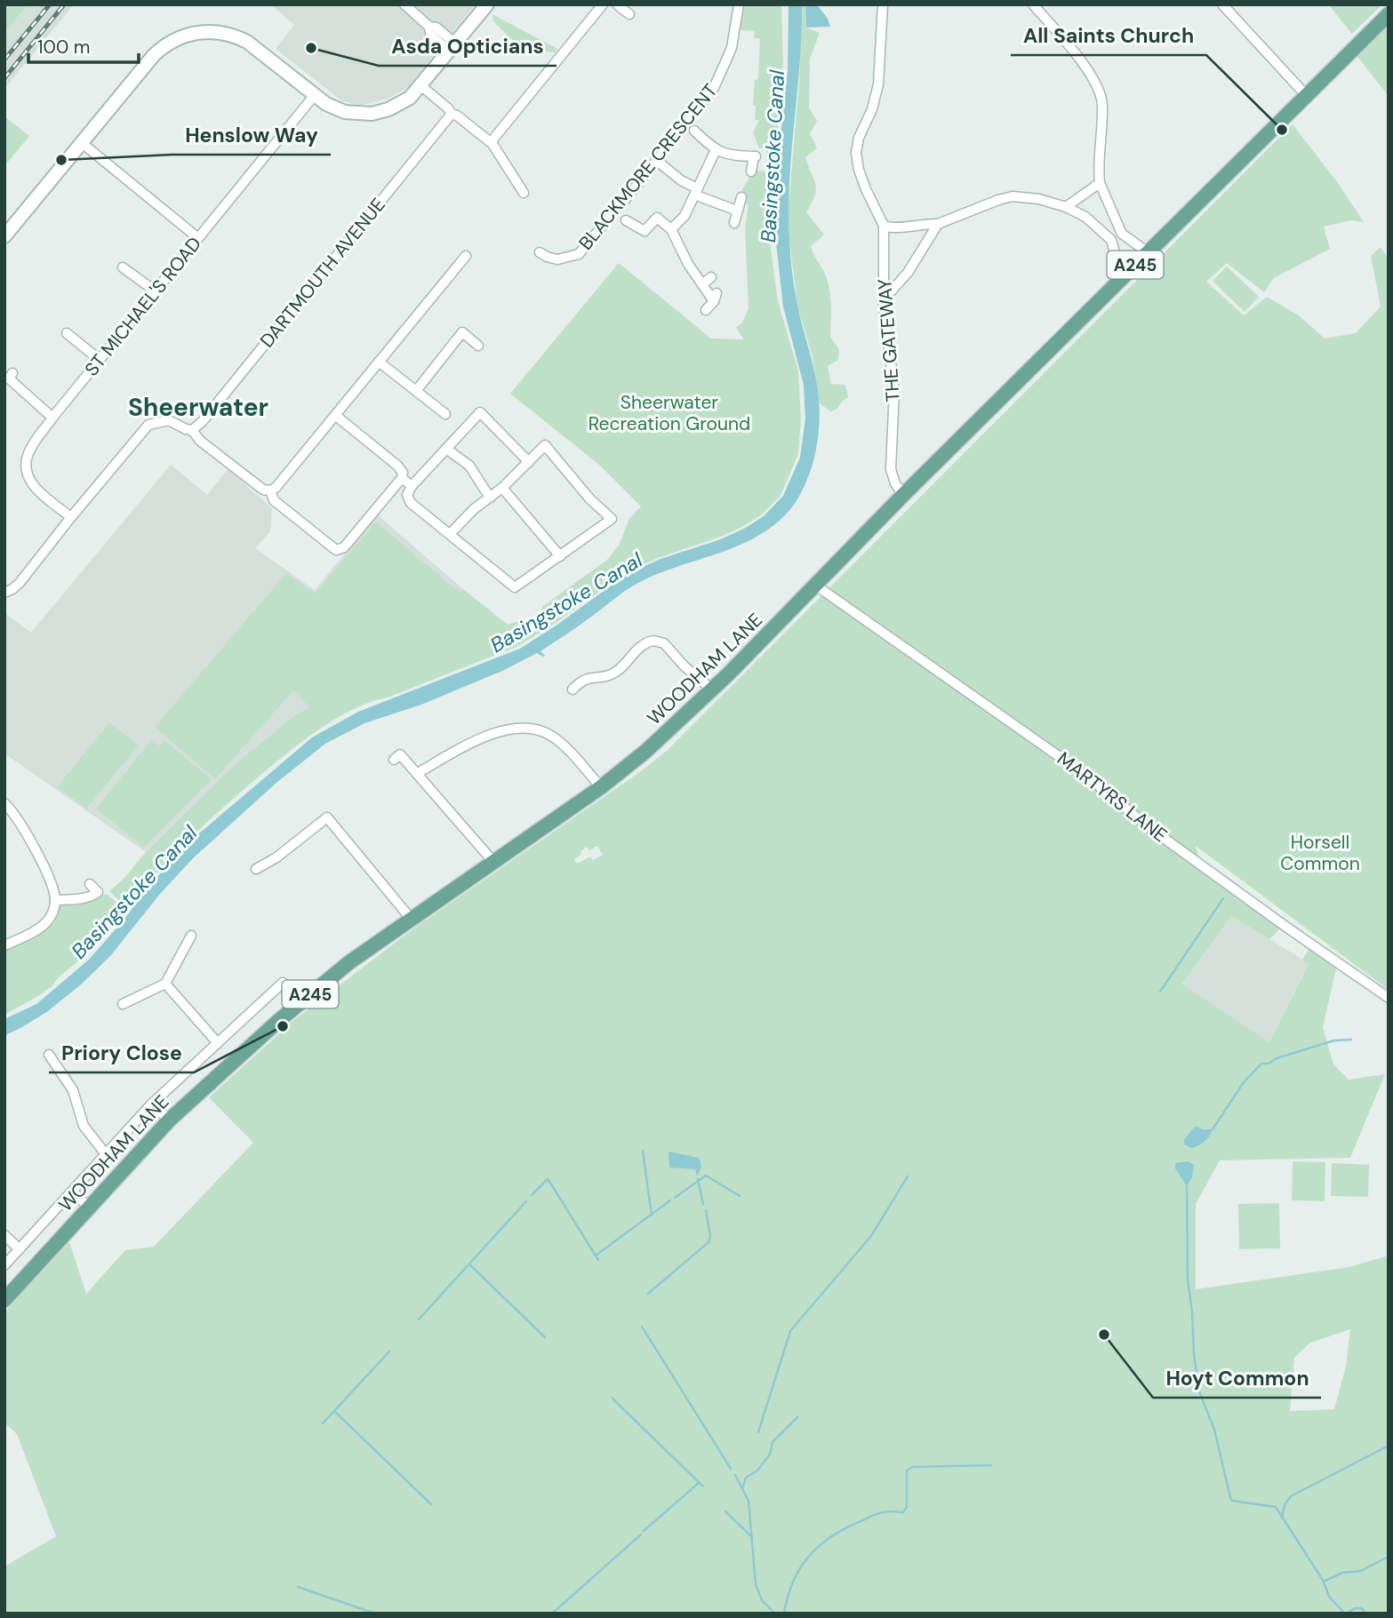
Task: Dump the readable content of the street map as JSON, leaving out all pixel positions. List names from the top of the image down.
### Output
{
  "streets": {
    "main road": ["A245", "WOODHAM LANE"],
    "street": [
      "BLACKMORE CRESCENT",
      "DARTMOUTH AVENUE",
      "ST MICHAEL'S ROAD",
      "THE GATEWAY",
      "MARTYRS LANE"
    ]
  },
  "crossings": [
    ["THE GATEWAY", "WOODHAM LANE"],
    ["WOODHAM LANE", "MARTYRS LANE"]
  ],
  "districts": ["Sheerwater"],
  "water": ["Basingstoke Canal"],
  "parks": ["Sheerwater Recreation Ground", "Horsell Common"],
  "places": [
    "Asda Opticians",
    "All Saints Church",
    "Henslow Way",
    "Priory Close",
    "Hoyt Common"
  ],
  "scale_bar": "100 m"
}
